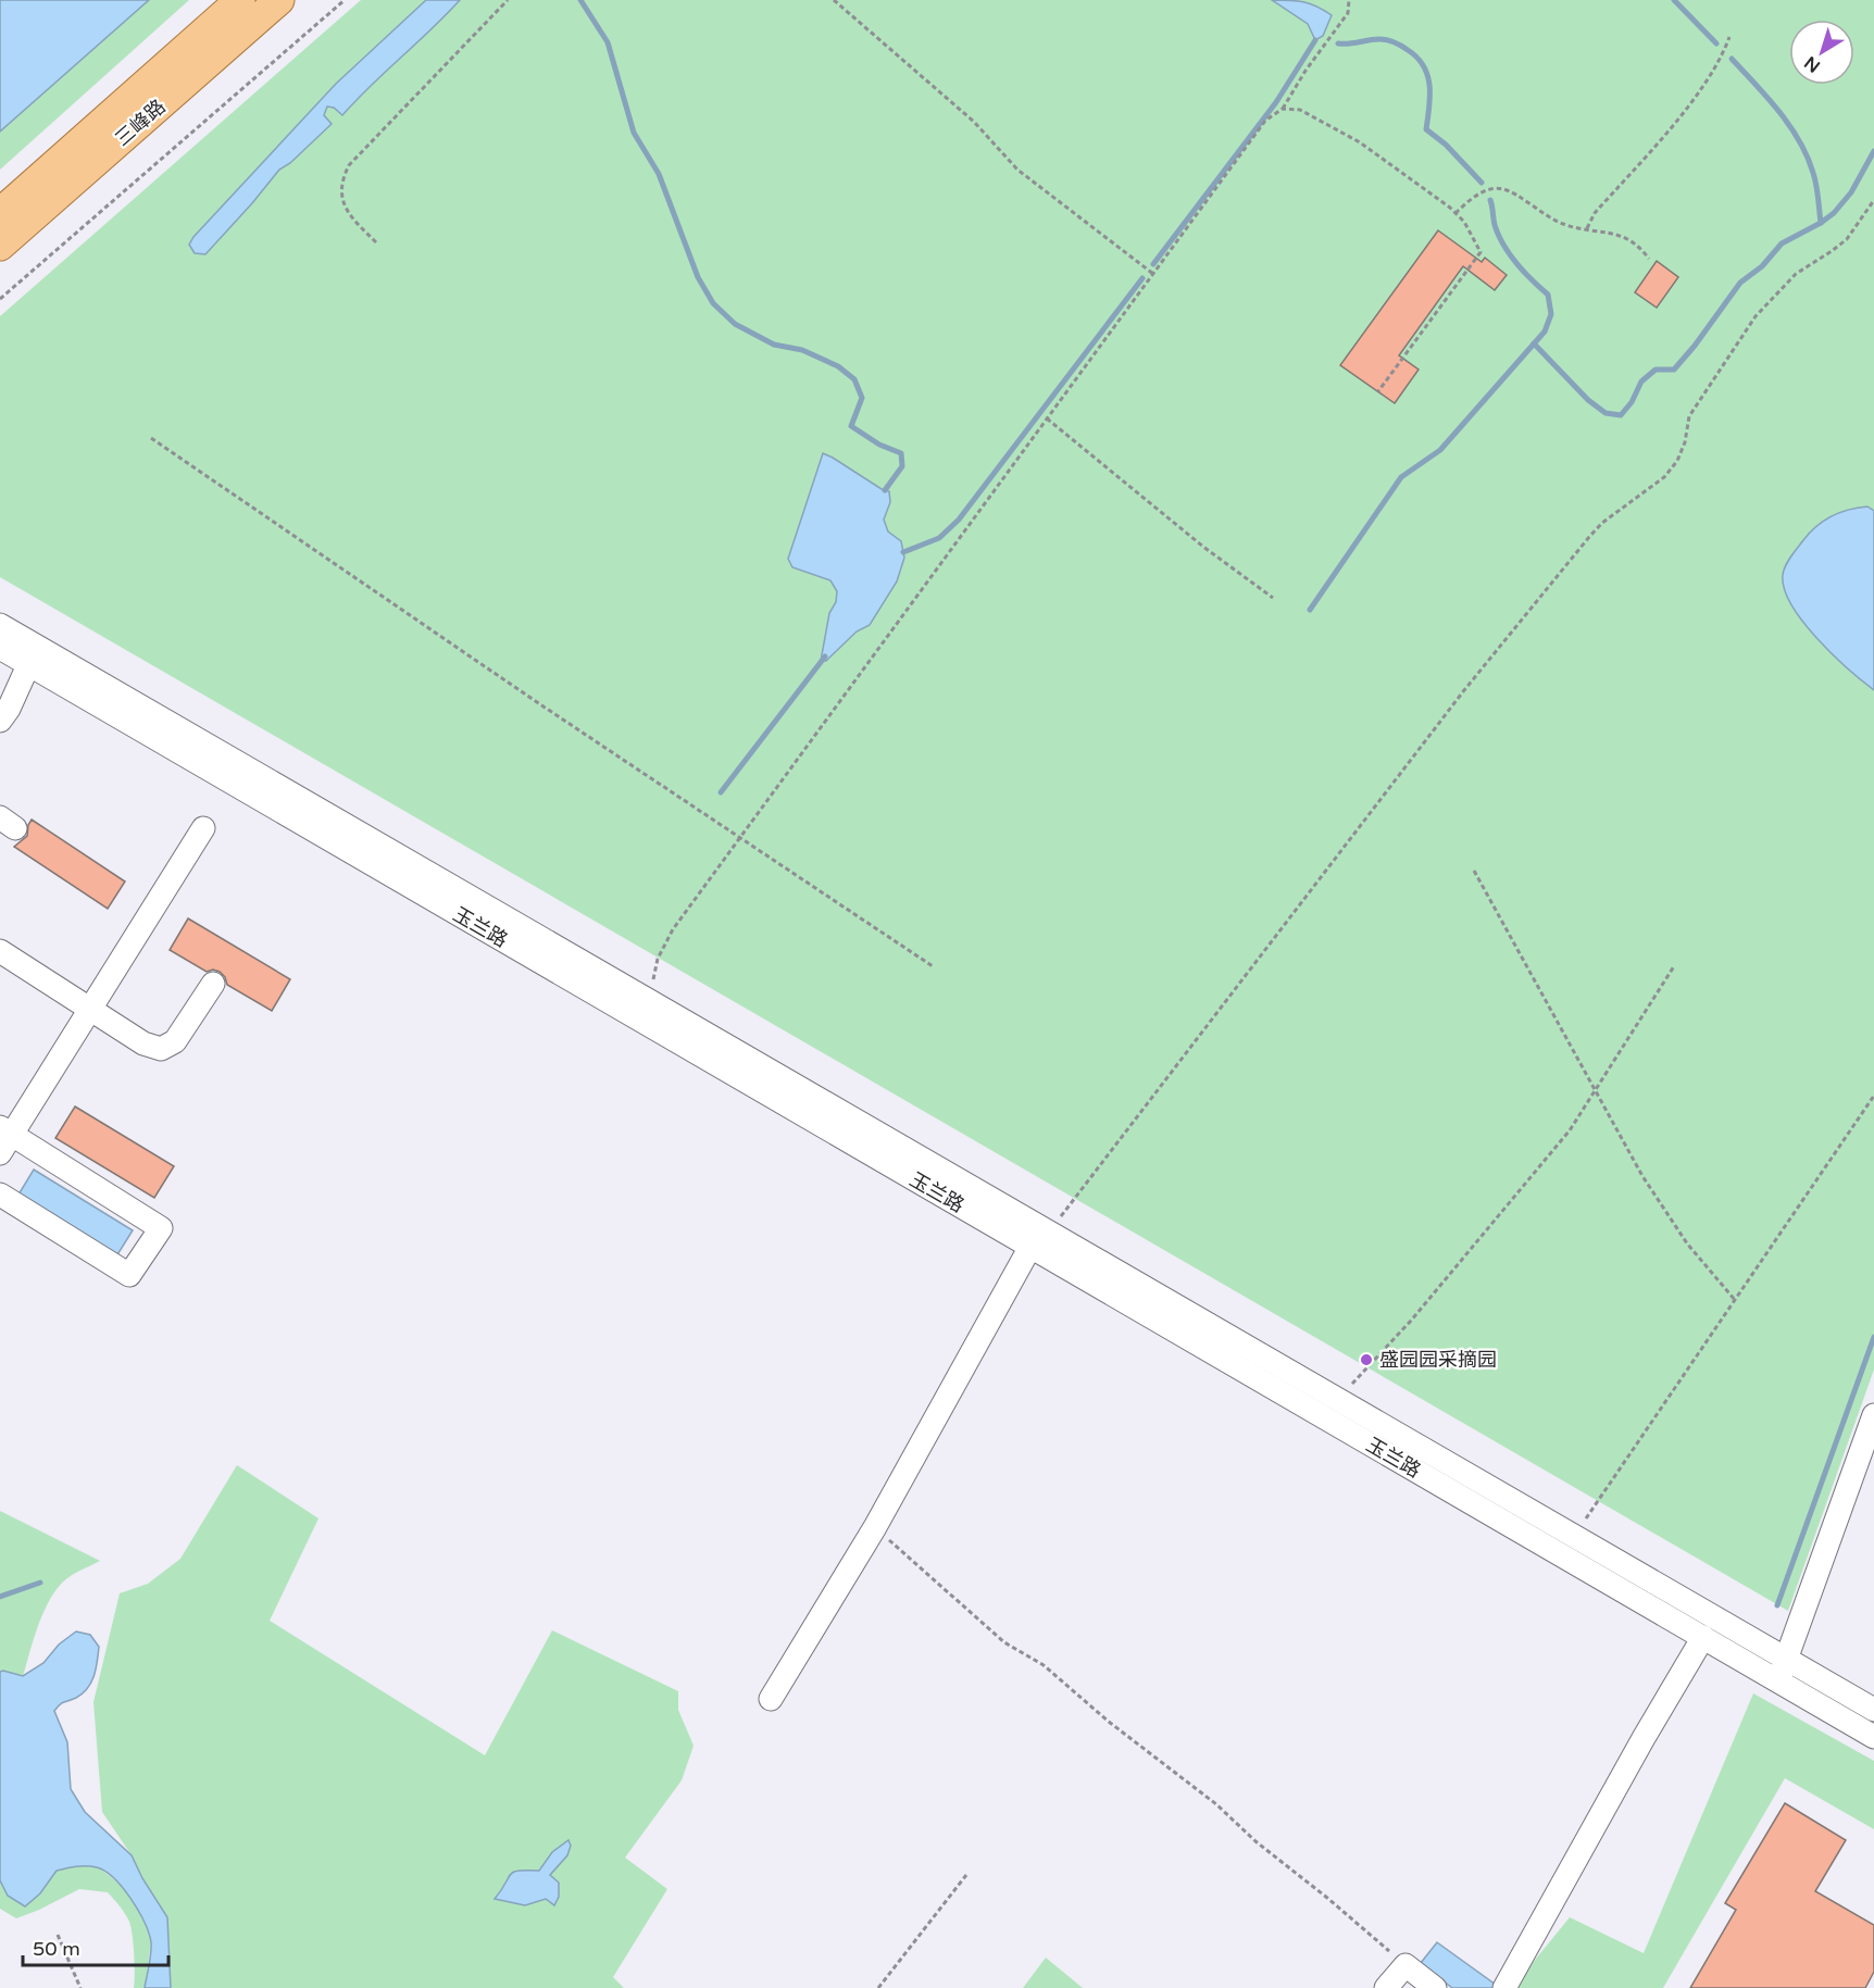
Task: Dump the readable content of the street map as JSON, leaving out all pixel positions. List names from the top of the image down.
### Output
{
  "streets": {
    "main road": ["三峰路"],
    "street": ["玉兰路"]
  },
  "places": ["盛园园采摘园"],
  "scale_bar": "50 m",
  "north": "bottom left"
}
